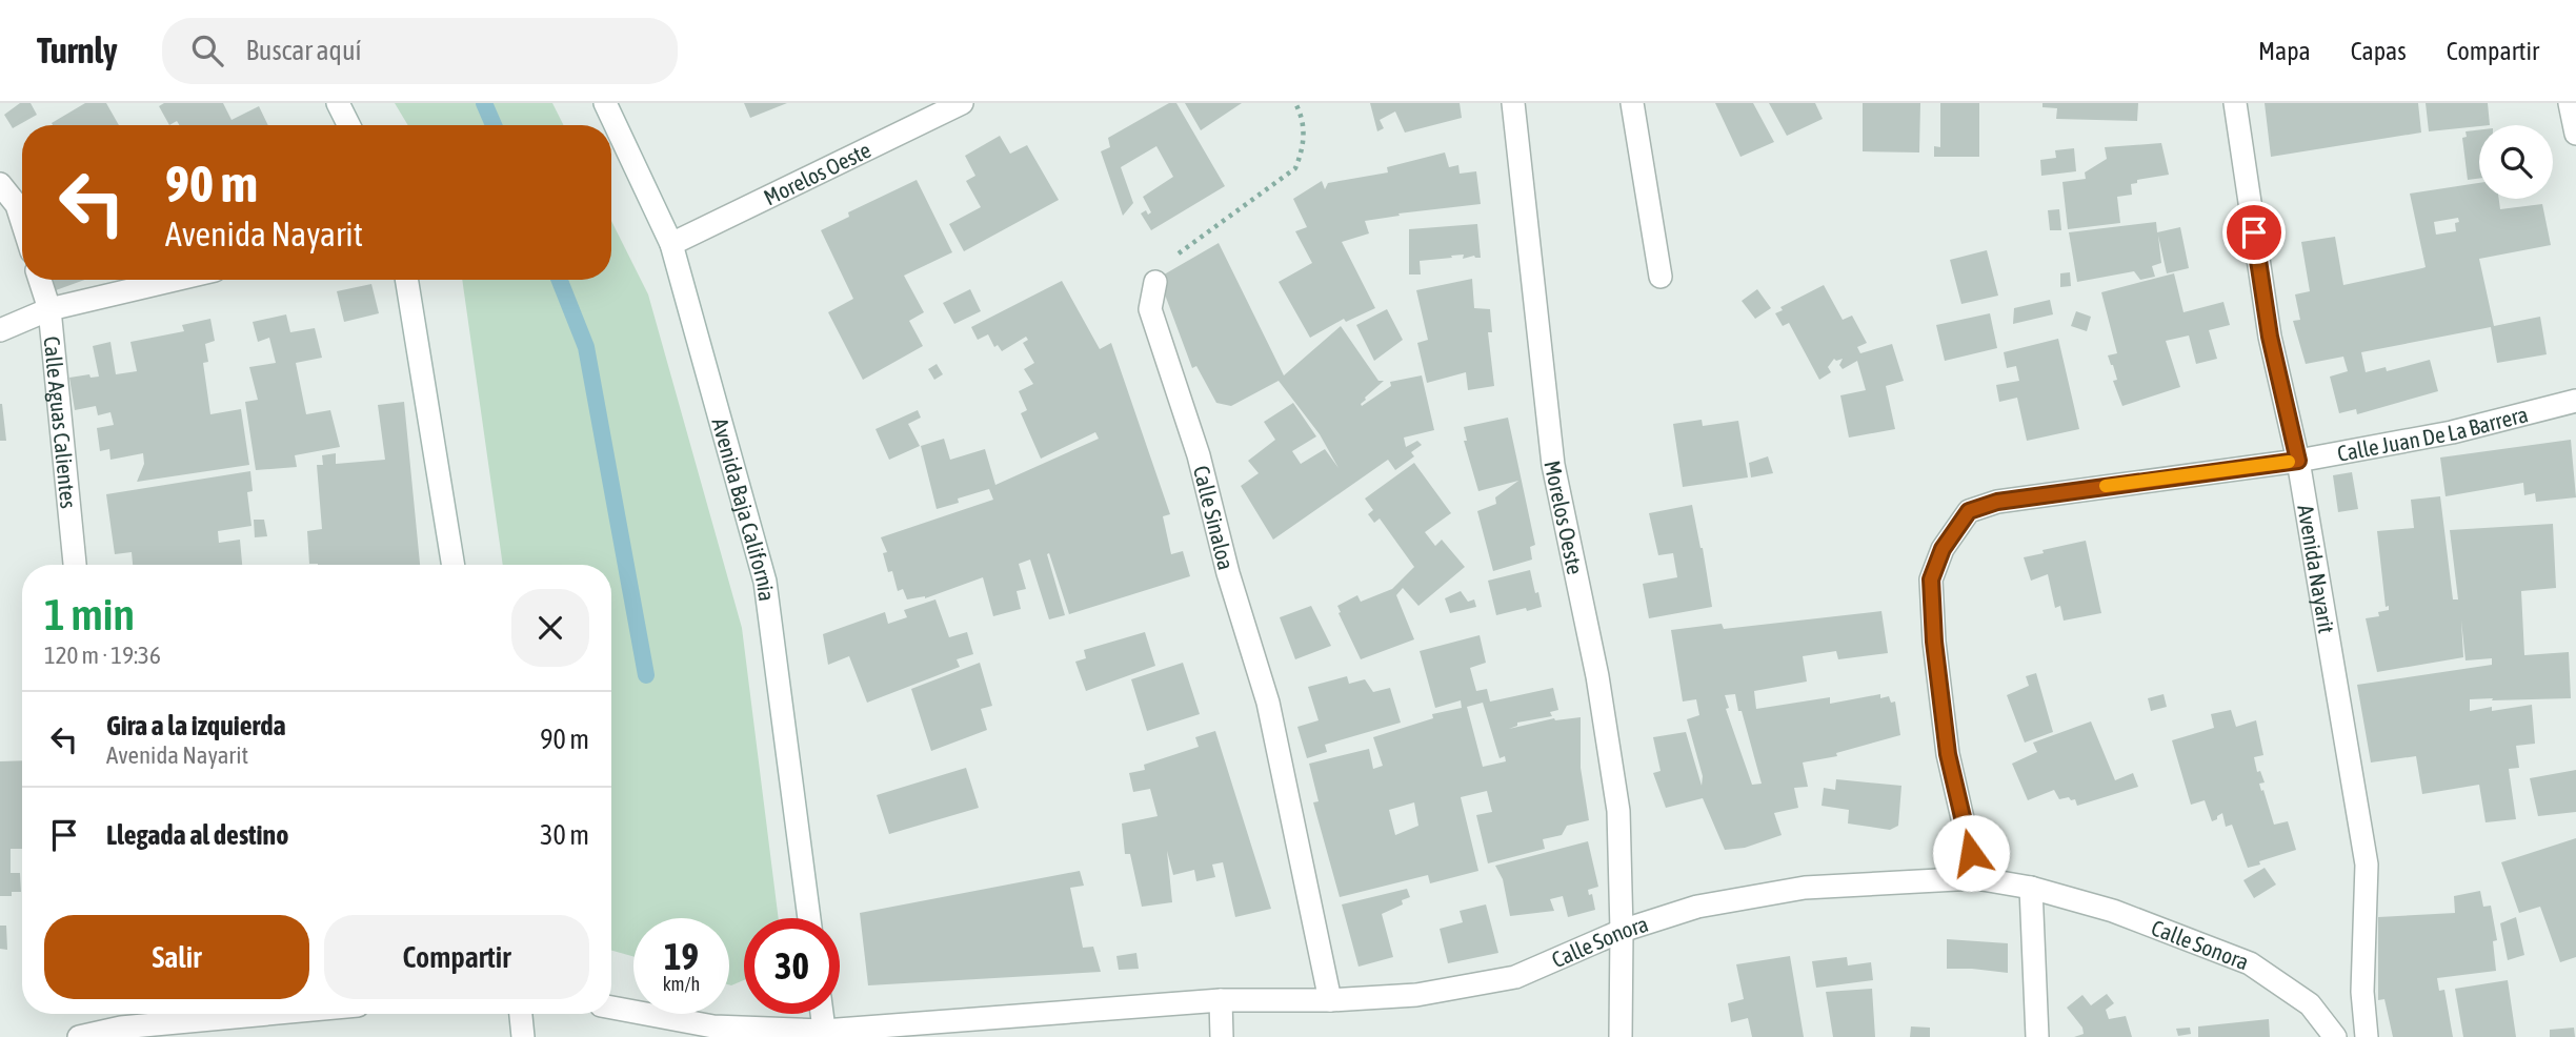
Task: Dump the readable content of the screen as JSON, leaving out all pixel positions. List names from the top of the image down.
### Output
{
  "streets": {
    "street": [
      "Morelos Oeste",
      "Calle Aguas Calientes",
      "Calle Juan De La Barrera",
      "Avenida Baja California",
      "Calle Sinaloa",
      "Avenida Nayarit",
      "Calle Sonora"
    ]
  },
  "crossings": [
    ["Morelos Oeste", "Avenida Baja California"],
    ["Morelos Oeste", "Calle Sonora"],
    ["Calle Juan De La Barrera", "Avenida Nayarit"],
    ["Calle Juan De La Barrera", "Calle Sonora"],
    ["Calle Sinaloa", "Calle Sonora"]
  ],
  "page": {
    "header": "Turnly",
    "search": "Buscar aquí",
    "nav": ["Mapa", "Capas", "Compartir"],
    "turn": ["90 m", "Avenida Nayarit"],
    "heading": ["1 min", "120 m · 19:36"],
    "list": [
      {
        "name": "Gira a la izquierda",
        "note": "Avenida Nayarit",
        "value": "90 m"
      },
      {
        "name": "Llegada al destino",
        "value": "30 m"
      }
    ],
    "buttons": ["Salir", "Compartir"],
    "speed": "19 km/h",
    "limit": "30"
  }
}
